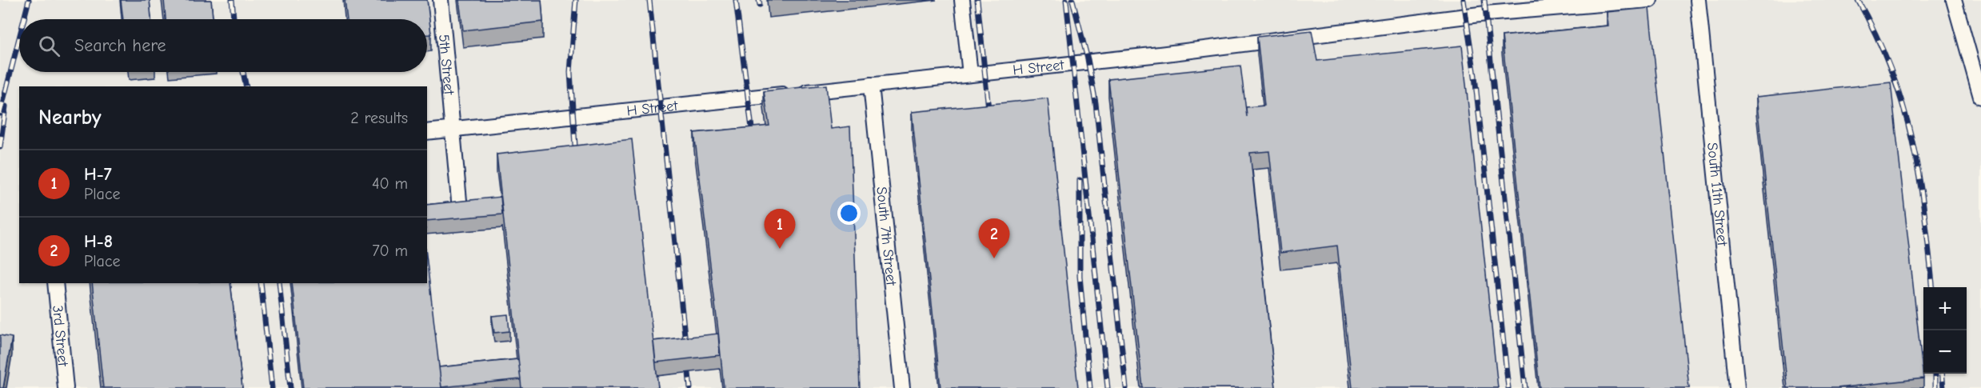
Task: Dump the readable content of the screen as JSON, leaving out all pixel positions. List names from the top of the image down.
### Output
{
  "streets": {
    "lane": [
      "5th Street",
      "H Street",
      "South 11th Street",
      "South 7th Street",
      "3rd Street"
    ]
  },
  "crossings": [
    ["5th Street", "H Street"],
    ["H Street", "South 7th Street"]
  ],
  "page": {
    "search": "Search here",
    "heading": ["Nearby", "2 results"],
    "list": [
      {
        "mark": "1",
        "name": "H-7",
        "note": "Place",
        "value": "40 m"
      },
      {
        "mark": "2",
        "name": "H-8",
        "note": "Place",
        "value": "70 m"
      }
    ],
    "pins": ["1", "2"],
    "map_buttons": ["+", "−"]
  }
}
